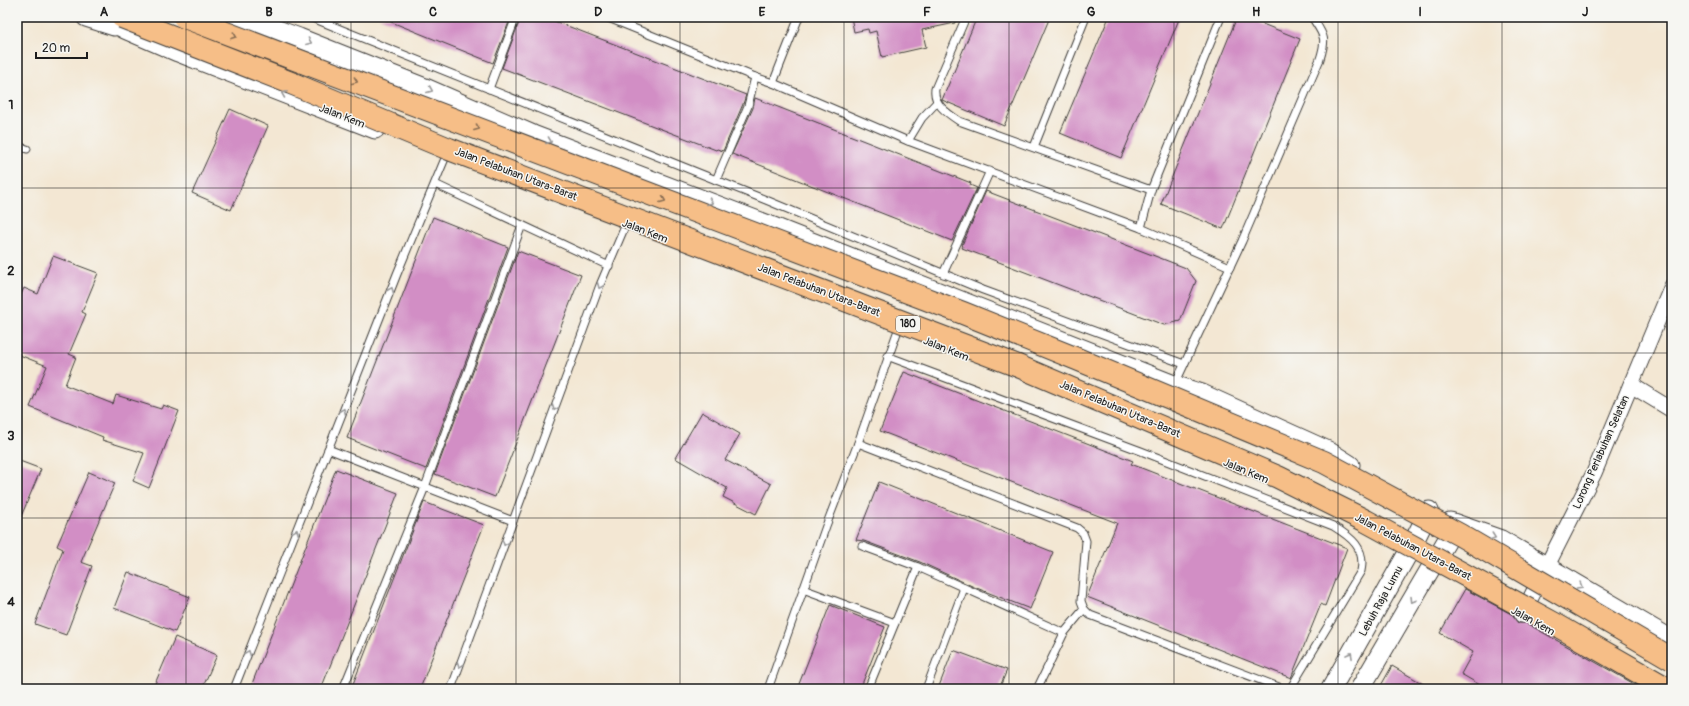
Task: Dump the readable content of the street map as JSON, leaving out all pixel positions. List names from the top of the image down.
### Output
{
  "streets": {
    "main road": ["Jalan Pelabuhan Utara-Barat", "180"],
    "street": ["Jalan Kem", "Lorong Perlabuhan Selatan", "Lebuh Raja Lumu"]
  },
  "crossings": [
    ["Jalan Kem", "Jalan Pelabuhan Utara-Barat"],
    ["Jalan Kem", "Lorong Perlabuhan Selatan"],
    ["Jalan Kem", "Lebuh Raja Lumu"]
  ],
  "scale_bar": "20 m",
  "grid": {
    "columns": [
      "A",
      "B",
      "C",
      "D",
      "E",
      "F",
      "G",
      "H",
      "I",
      "J"
    ],
    "rows": [
      "1",
      "2",
      "3",
      "4"
    ]
  }
}
